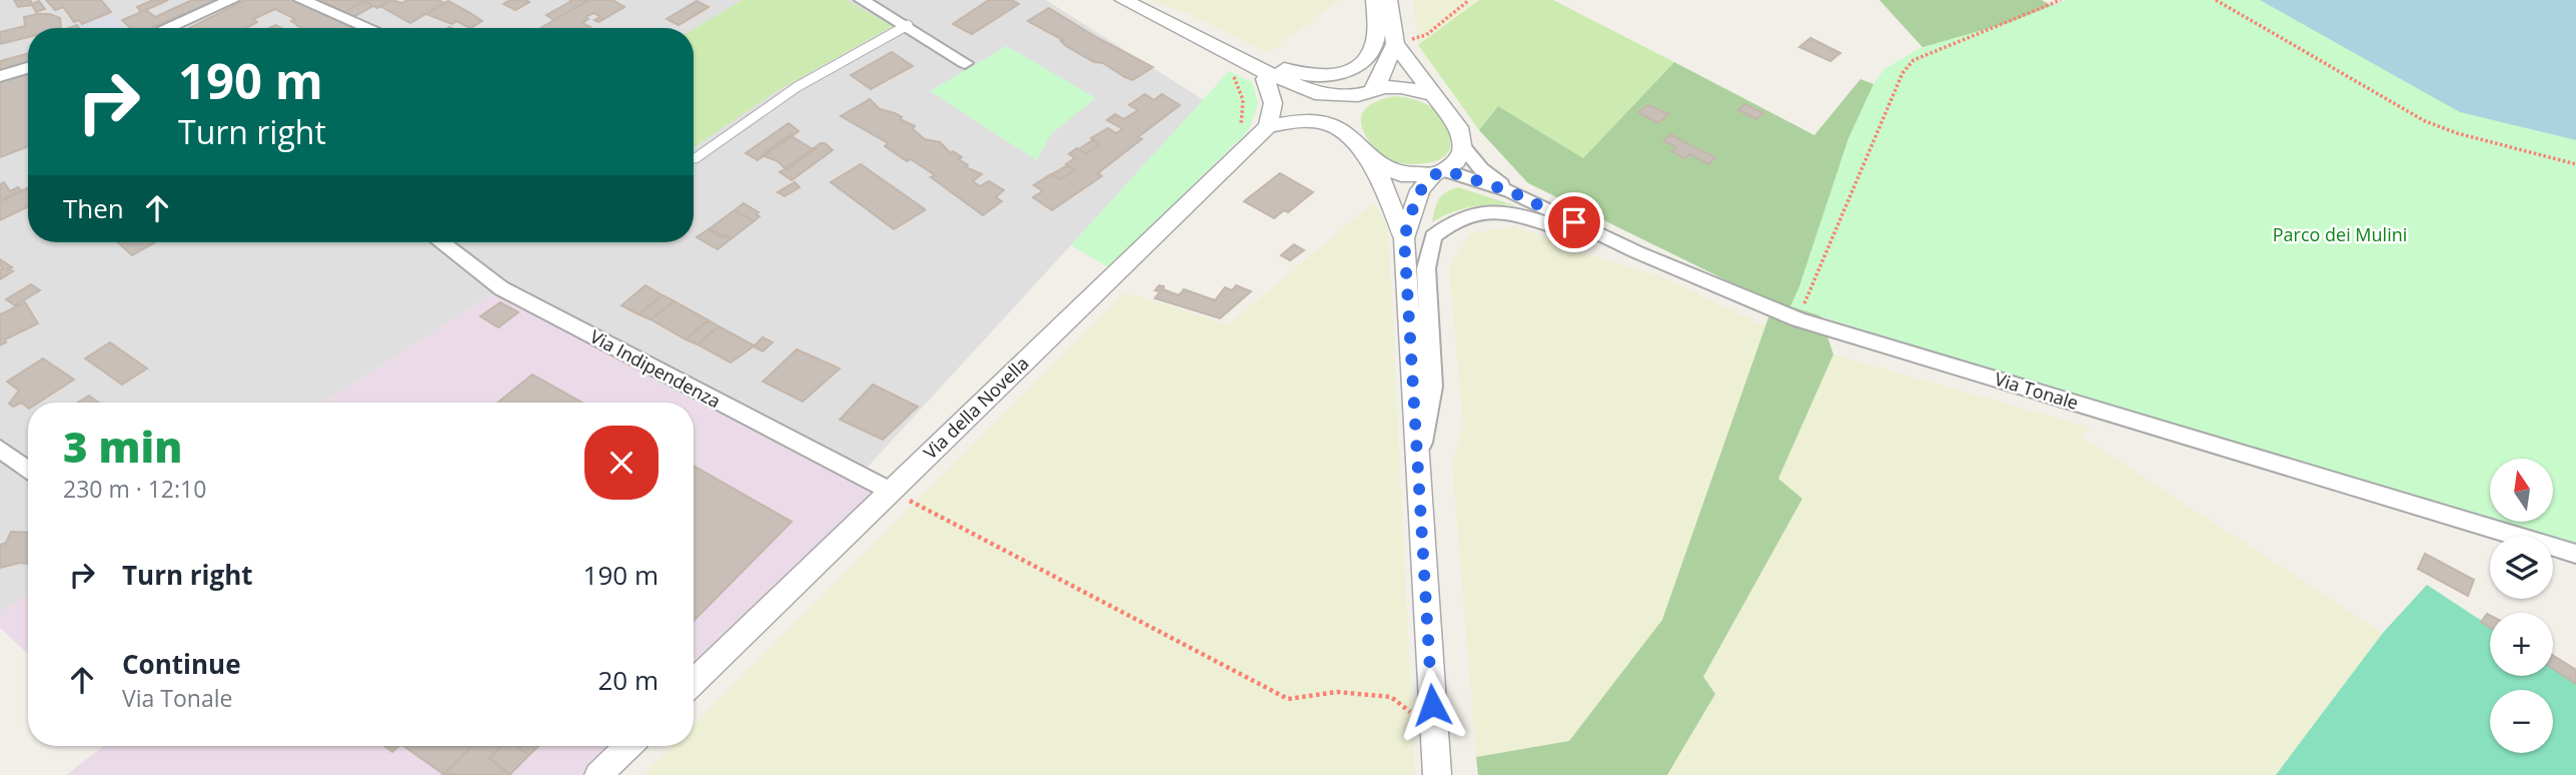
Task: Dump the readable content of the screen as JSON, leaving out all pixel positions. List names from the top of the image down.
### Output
{
  "streets": {
    "street": ["Via Indipendenza", "Via Tonale", "Via della Novella"]
  },
  "crossings": [
    ["Via Indipendenza", "Via della Novella"]
  ],
  "parks": ["Parco dei Mulini"],
  "north": "top",
  "page": {
    "turn": ["190 m", "Turn right"],
    "then": "Then",
    "heading": ["3 min", "230 m · 12:10"],
    "map_buttons": ["+", "−"],
    "list": [
      {
        "name": "Turn right",
        "value": "190 m"
      },
      {
        "name": "Continue",
        "note": "Via Tonale",
        "value": "20 m"
      }
    ]
  }
}
